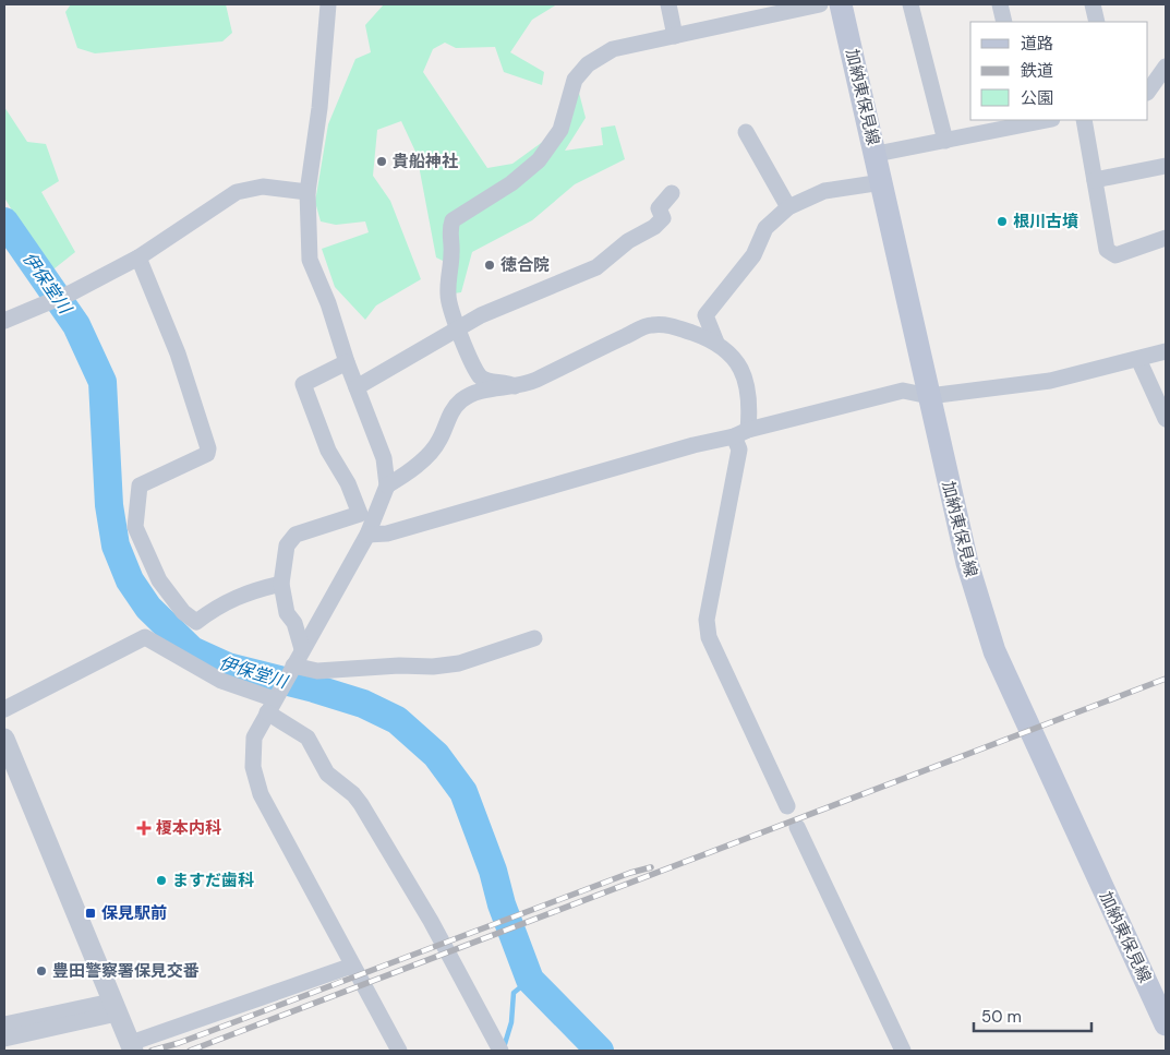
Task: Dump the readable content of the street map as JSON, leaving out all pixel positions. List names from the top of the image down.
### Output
{
  "streets": {
    "main road": ["加納東保見線"]
  },
  "water": ["伊保堂川"],
  "places": {
    "other": [
      "貴船神社",
      "根川古墳",
      "徳合院",
      "ますだ歯科",
      "豊田警察署保見交番"
    ],
    "health": ["榎本内科"],
    "transit": ["保見駅前"]
  },
  "legend": ["道路", "鉄道", "公園"],
  "scale_bar": "50 m"
}
